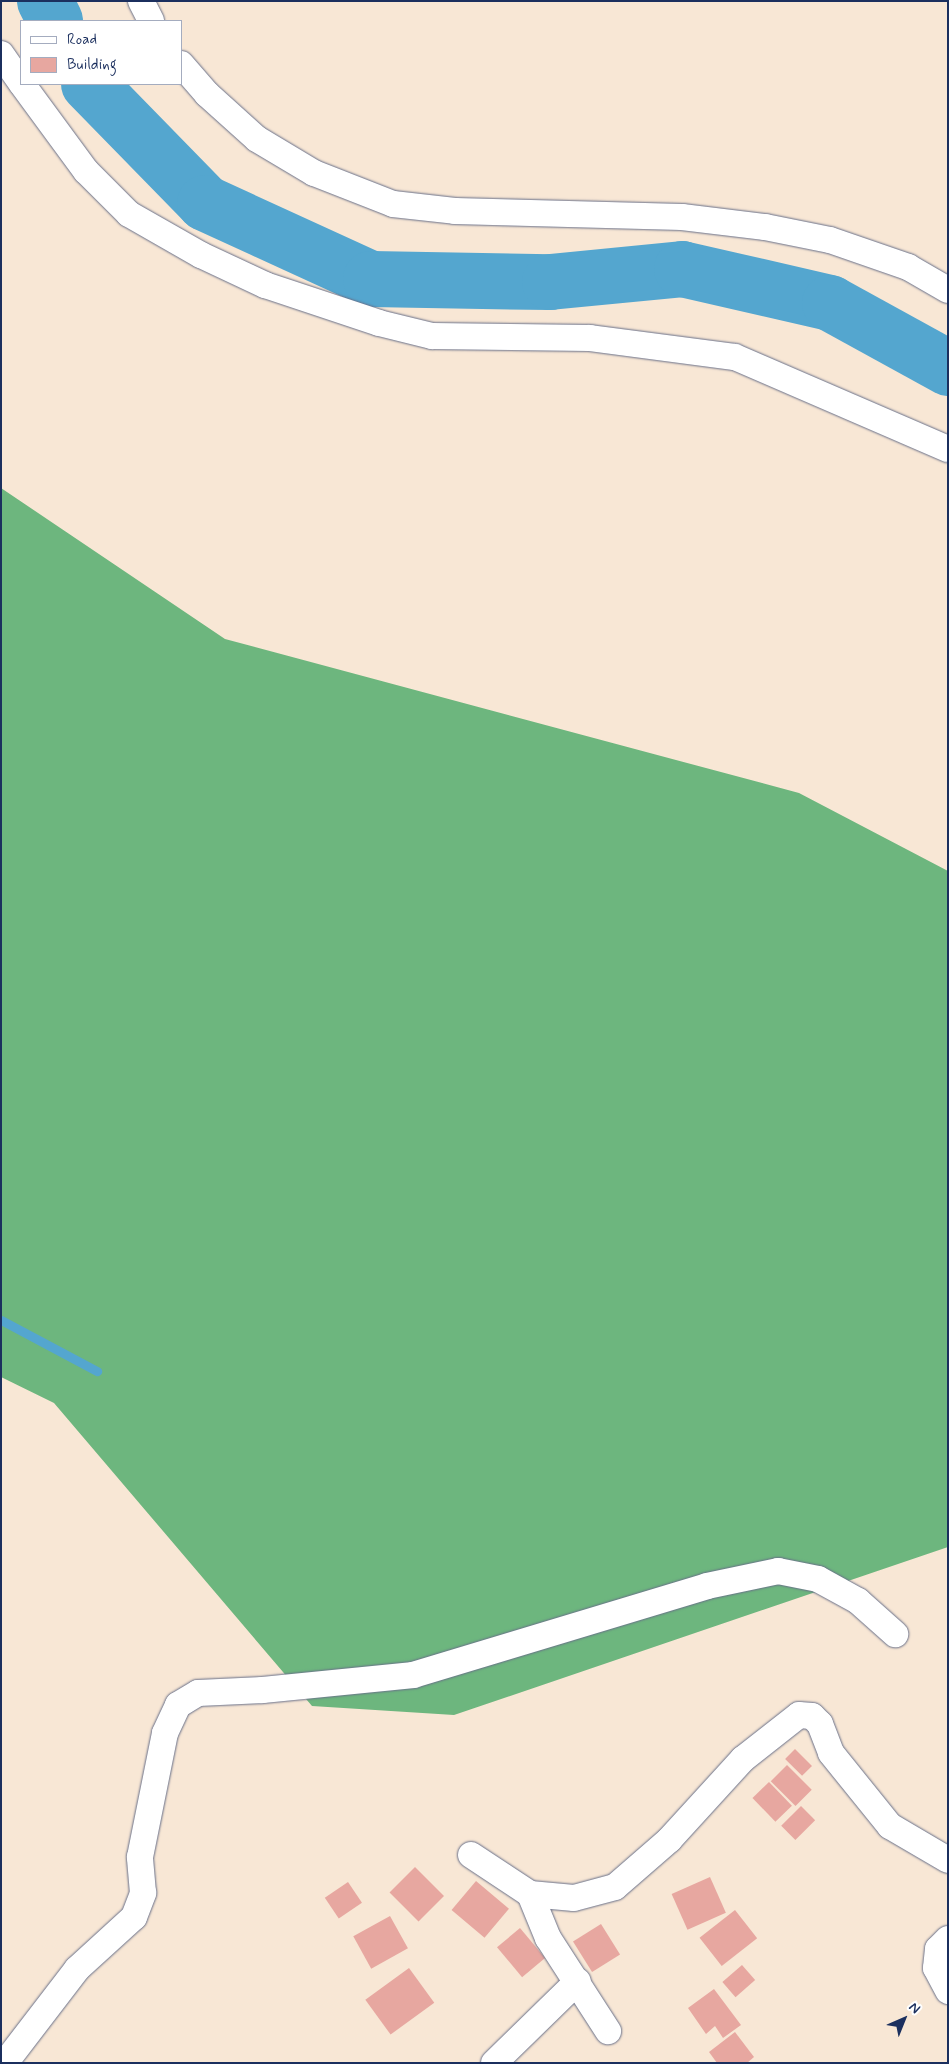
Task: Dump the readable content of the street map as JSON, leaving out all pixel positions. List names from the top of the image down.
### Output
{
  "legend": ["Road", "Building"],
  "north": "top right"
}
